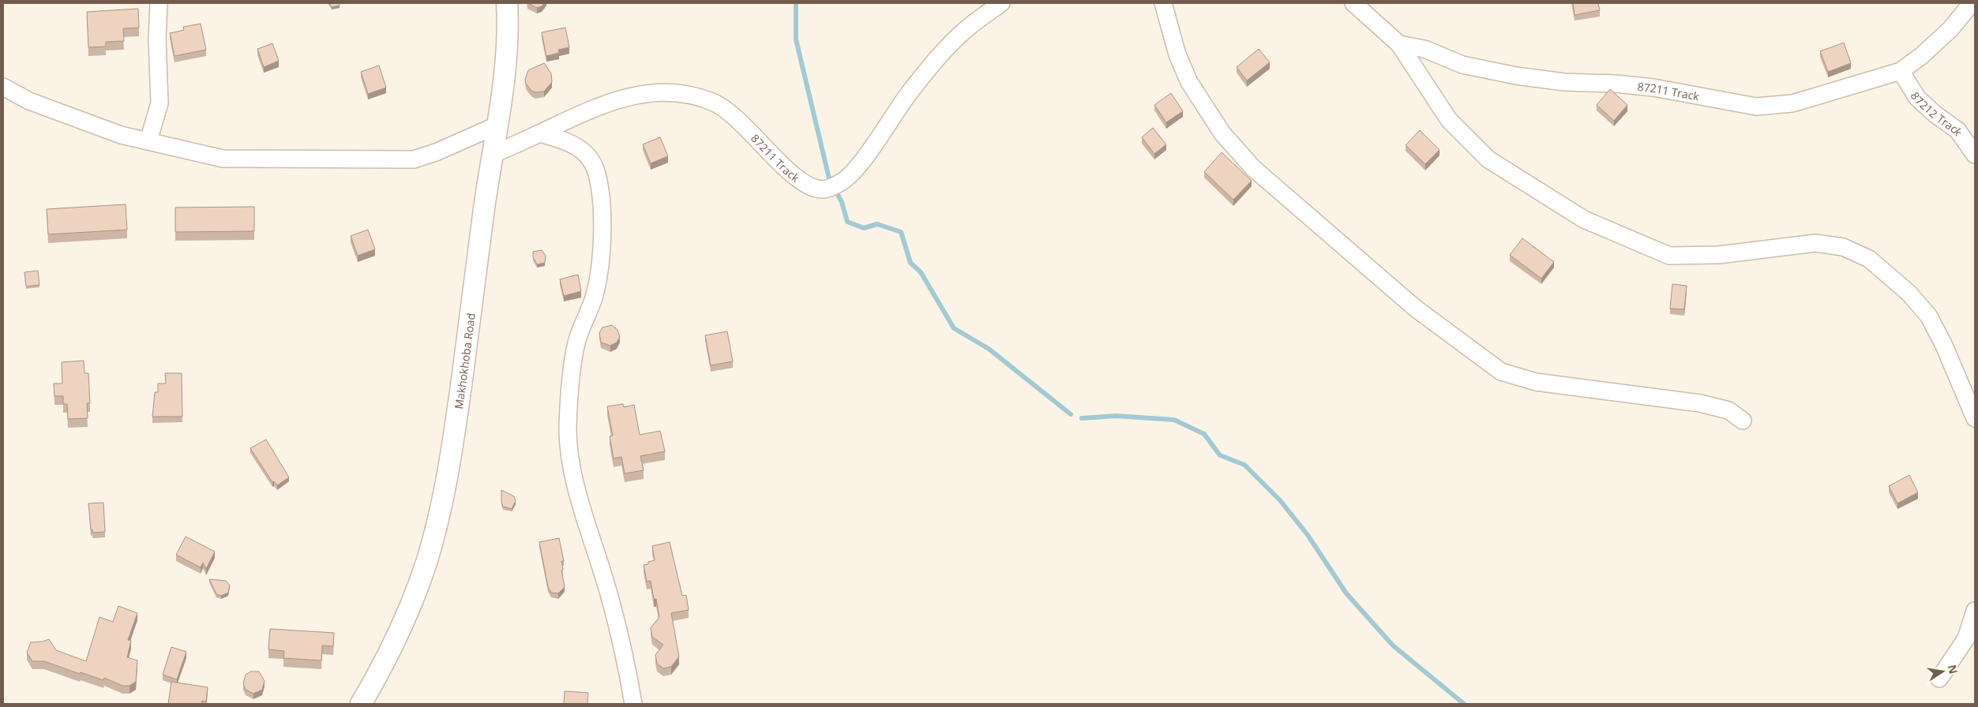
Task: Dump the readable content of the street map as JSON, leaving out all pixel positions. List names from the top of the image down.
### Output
{
  "streets": {
    "street": ["87211 Track", "87212 Track", "Makhokhoba Road"]
  },
  "crossings": [
    ["87211 Track", "87212 Track"],
    ["87211 Track", "Makhokhoba Road"]
  ],
  "north": "right"
}
